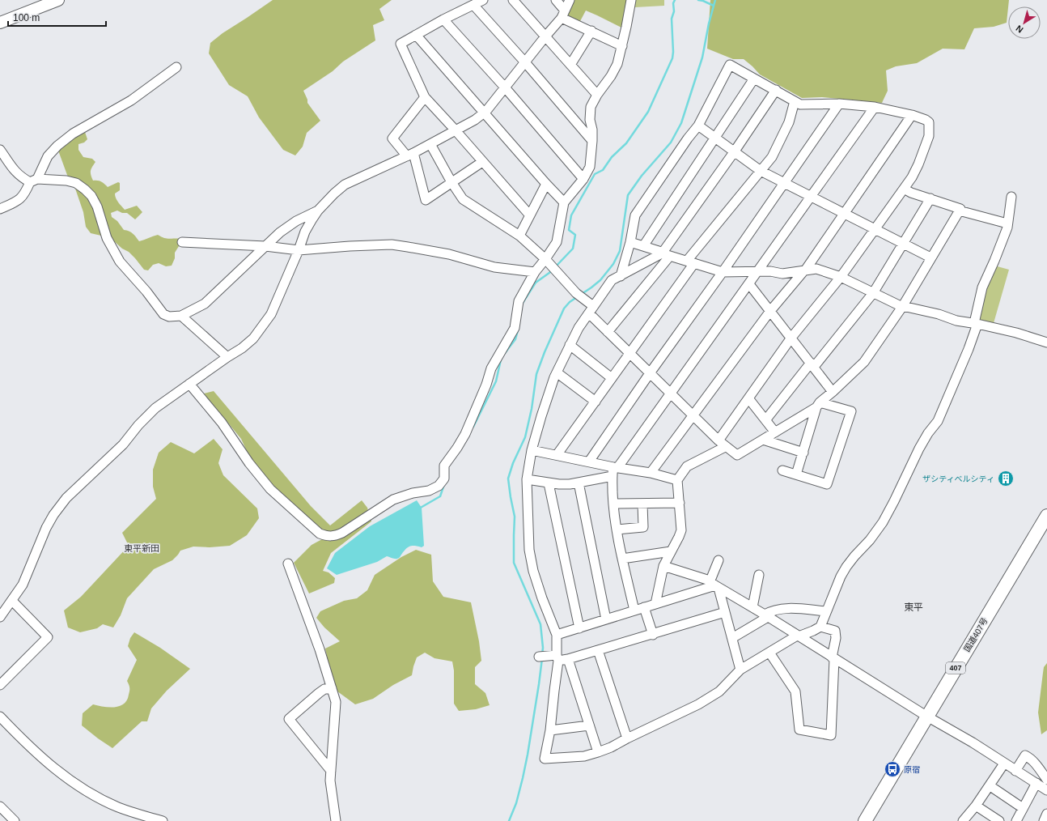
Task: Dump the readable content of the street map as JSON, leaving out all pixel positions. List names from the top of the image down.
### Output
{
  "streets": {
    "highway": ["国道407号", "407"]
  },
  "districts": ["東平新田", "東平"],
  "places": {
    "building": ["ザシティベルシティ"],
    "bus stop": ["原宿"]
  },
  "scale_bar": "100 m",
  "north": "bottom left"
}
